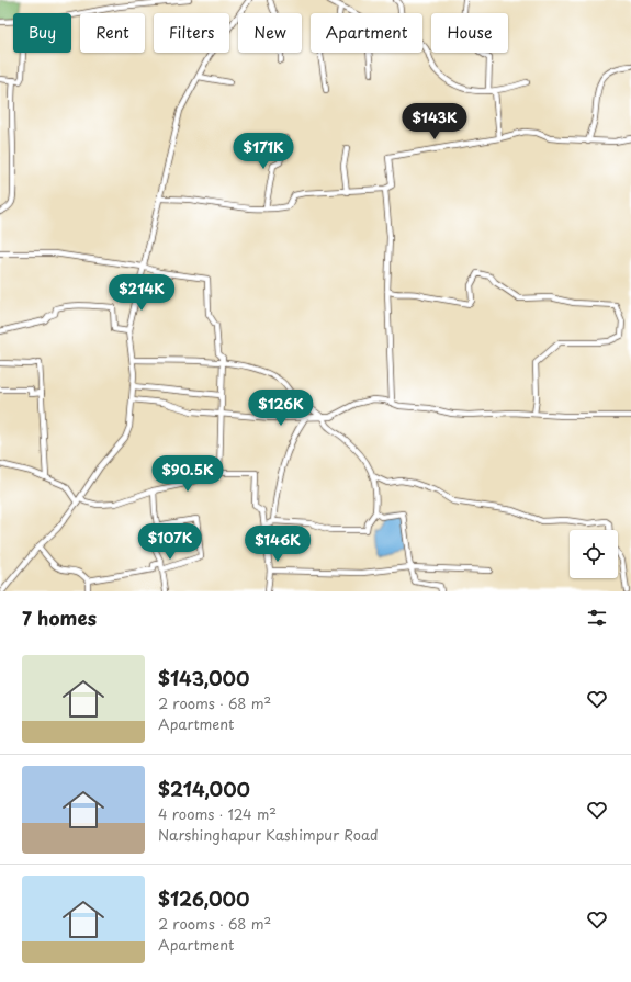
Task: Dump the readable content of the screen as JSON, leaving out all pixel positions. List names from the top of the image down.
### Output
{
  "page": {
    "chip": [
      "Buy",
      "Rent",
      "Filters",
      "New",
      "Apartment",
      "House"
    ],
    "price": [
      "$143K",
      "$171K",
      "$214K",
      "$126K",
      "$90.5K",
      "$107K",
      "$146K"
    ],
    "heading": "7 homes",
    "list": [
      {
        "name": "$143,000",
        "note": "2 rooms · 68 m² · Apartment"
      },
      {
        "name": "$214,000",
        "note": "4 rooms · 124 m² · Narshinghapur Kashimpur Road"
      },
      {
        "name": "$126,000",
        "note": "2 rooms · 68 m² · Apartment"
      }
    ]
  }
}
